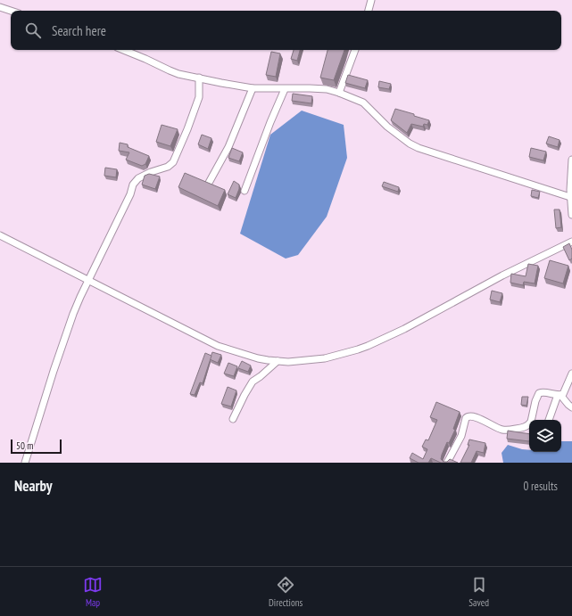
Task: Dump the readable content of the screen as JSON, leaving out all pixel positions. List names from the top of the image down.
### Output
{
  "scale_bar": "50 m",
  "page": {
    "search": "Search here",
    "scale": "50 m",
    "heading": ["Nearby", "0 results"],
    "nav": ["Map", "Directions", "Saved"]
  }
}
